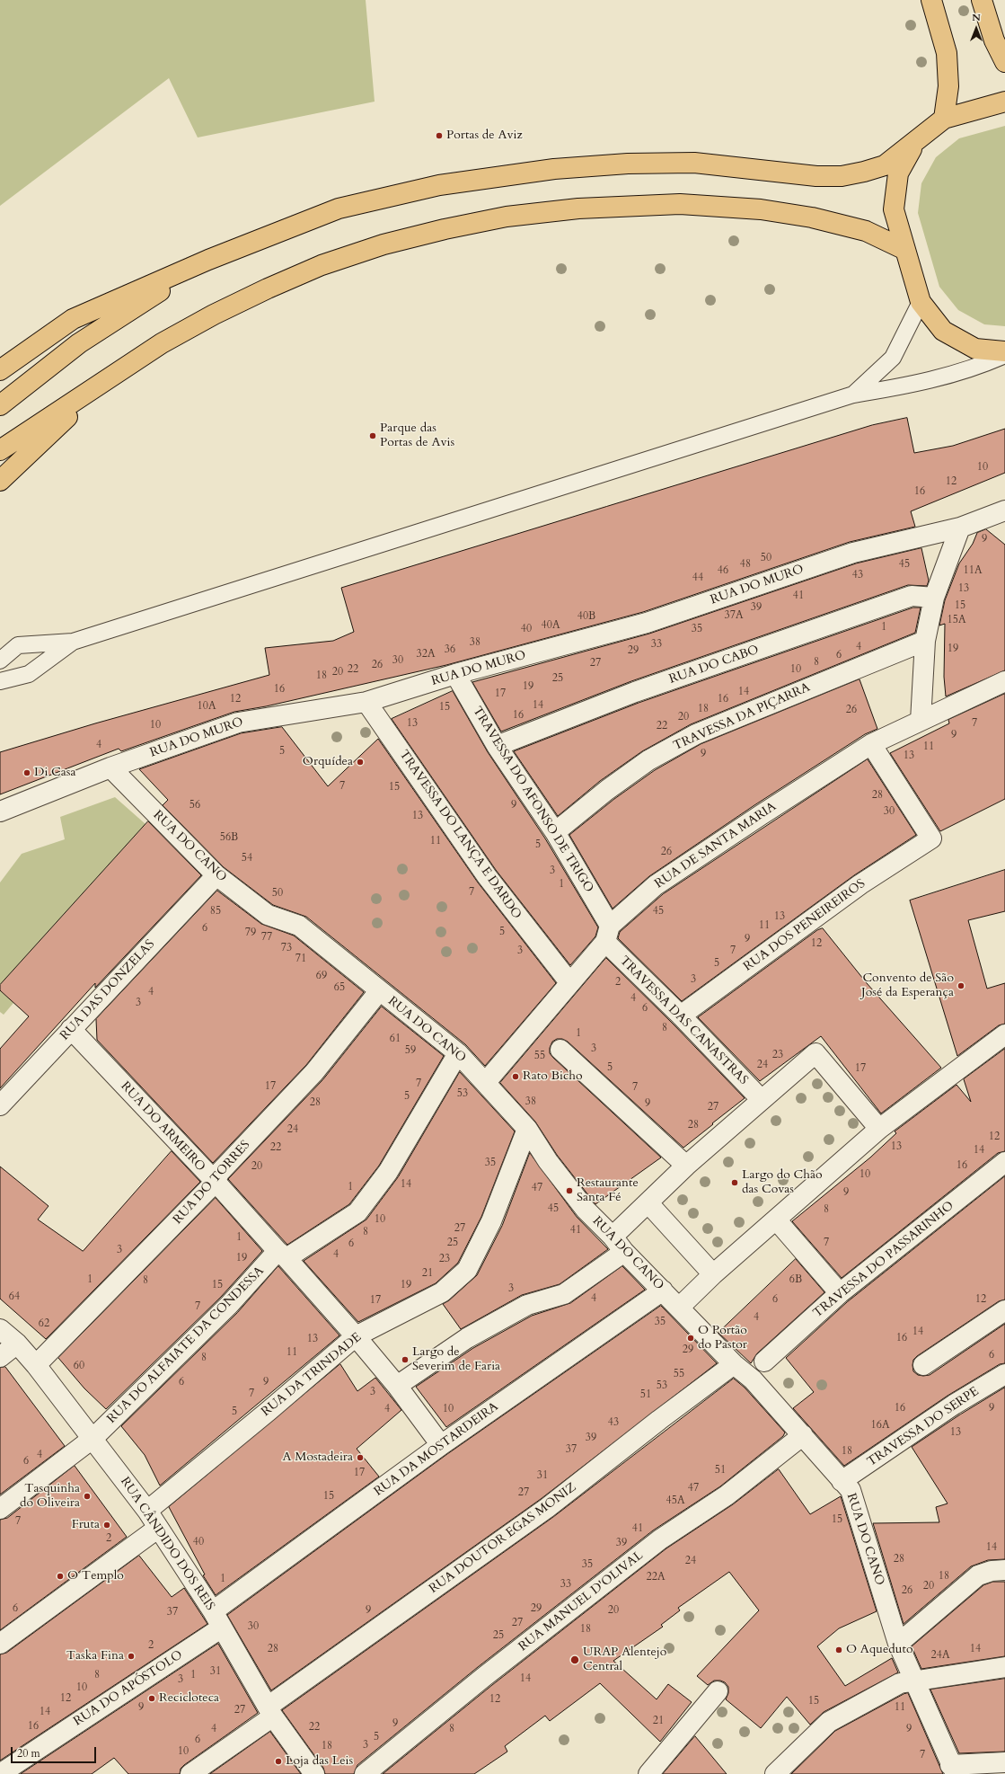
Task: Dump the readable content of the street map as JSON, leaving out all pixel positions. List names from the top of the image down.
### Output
{
  "streets": {
    "street": [
      "RUA DO MURO",
      "RUA DO CABO",
      "TRAVESSA DA PIÇARRA",
      "TRAVESSA DO AFONSO DE TRIGO",
      "TRAVESSA DO LANÇA E DARDO",
      "RUA DE SANTA MARIA",
      "RUA DO CANO",
      "RUA DOS PENEIREIROS",
      "RUA DAS DONZELAS",
      "TRAVESSA DAS CANASTRAS",
      "RUA DO ARMEIRO",
      "RUA DO TORRES",
      "TRAVESSA DO PASSARINHO",
      "RUA DO ALFAIATE DA CONDESSA",
      "RUA DA TRINDADE",
      "TRAVESSA DO SERPE",
      "RUA DA MOSTARDEIRA",
      "RUA DOUTOR EGAS MONIZ",
      "RUA CÂNDIDO DOS REIS",
      "RUA MANUEL D'OLIVAL",
      "RUA DO APÓSTOLO"
    ]
  },
  "crossings": [
    ["RUA DO MURO", "TRAVESSA DO AFONSO DE TRIGO"],
    ["RUA DO MURO", "TRAVESSA DO LANÇA E DARDO"],
    ["RUA DO MURO", "RUA DO CANO"],
    ["RUA DO CABO", "TRAVESSA DO AFONSO DE TRIGO"],
    ["TRAVESSA DA PIÇARRA", "TRAVESSA DO AFONSO DE TRIGO"],
    ["TRAVESSA DO AFONSO DE TRIGO", "RUA DE SANTA MARIA"],
    ["TRAVESSA DO AFONSO DE TRIGO", "TRAVESSA DAS CANASTRAS"],
    ["TRAVESSA DO LANÇA E DARDO", "RUA DE SANTA MARIA"],
    ["RUA DE SANTA MARIA", "RUA DO CANO"],
    ["RUA DE SANTA MARIA", "RUA DOS PENEIREIROS"],
    ["RUA DE SANTA MARIA", "TRAVESSA DAS CANASTRAS"],
    ["RUA DO CANO", "RUA DAS DONZELAS"],
    ["RUA DO CANO", "RUA DO TORRES"],
    ["RUA DO CANO", "RUA DO ALFAIATE DA CONDESSA"],
    ["RUA DO CANO", "RUA DA TRINDADE"],
    ["RUA DO CANO", "TRAVESSA DO SERPE"],
    ["RUA DO CANO", "RUA DA MOSTARDEIRA"],
    ["RUA DO CANO", "RUA DOUTOR EGAS MONIZ"],
    ["RUA DO CANO", "RUA MANUEL D'OLIVAL"],
    ["RUA DOS PENEIREIROS", "TRAVESSA DAS CANASTRAS"],
    ["RUA DAS DONZELAS", "RUA DO ARMEIRO"],
    ["RUA DO ARMEIRO", "RUA DO TORRES"],
    ["RUA DO ARMEIRO", "RUA DO ALFAIATE DA CONDESSA"],
    ["RUA DO ARMEIRO", "RUA DA TRINDADE"],
    ["RUA DO TORRES", "RUA CÂNDIDO DOS REIS"],
    ["RUA DO ALFAIATE DA CONDESSA", "RUA CÂNDIDO DOS REIS"],
    ["RUA DA TRINDADE", "RUA CÂNDIDO DOS REIS"],
    ["RUA DA MOSTARDEIRA", "RUA CÂNDIDO DOS REIS"],
    ["RUA DA MOSTARDEIRA", "RUA DO APÓSTOLO"],
    ["RUA DOUTOR EGAS MONIZ", "RUA CÂNDIDO DOS REIS"],
    ["RUA CÂNDIDO DOS REIS", "RUA DO APÓSTOLO"]
  ],
  "places": [
    "Portas de Aviz",
    "Parque das Portas de Avis",
    "Orquídea",
    "Di Casa",
    "Convento de São José da Esperança",
    "Rato Bicho",
    "Largo do Chão das Covas",
    "Restaurante Santa Fé",
    "O Portão do Pastor",
    "Largo de Severim de Faria",
    "A Mostadeira",
    "Tasquinha do Oliveira",
    "Fruta",
    "O Templo",
    "O Aqueduto",
    "Taska Fina",
    "URAP Alentejo Central",
    "Recicloteca",
    "Loja das Leis"
  ],
  "house_numbers": [
    "10",
    "12",
    "16",
    "9",
    "50",
    "48",
    "45",
    "46",
    "11A",
    "43",
    "44",
    "13",
    "41",
    "15",
    "39",
    "37A",
    "40B",
    "15A",
    "40A",
    "1",
    "40",
    "35",
    "38",
    "33",
    "4",
    "19",
    "36",
    "29",
    "32A",
    "6",
    "30",
    "8",
    "27",
    "26",
    "22",
    "10",
    "20",
    "18",
    "25",
    "19",
    "16",
    "14",
    "17",
    "12",
    "16",
    "14",
    "10A",
    "15",
    "18",
    "26",
    "16",
    "20",
    "13",
    "7",
    "10",
    "22",
    "9",
    "4",
    "11",
    "5",
    "9",
    "13",
    "7",
    "15",
    "28",
    "56",
    "9",
    "30",
    "13",
    "56B",
    "11",
    "5",
    "26",
    "54",
    "3",
    "1",
    "7",
    "50",
    "85",
    "45",
    "13",
    "11",
    "6",
    "5",
    "79",
    "77",
    "9",
    "12",
    "73",
    "3",
    "7",
    "71",
    "5",
    "69",
    "3",
    "2",
    "65",
    "4",
    "4",
    "3",
    "6",
    "8",
    "1",
    "61",
    "3",
    "59",
    "23",
    "55",
    "24",
    "5",
    "17",
    "7",
    "17",
    "7",
    "53",
    "5",
    "38",
    "28",
    "9",
    "27",
    "28",
    "24",
    "12",
    "13",
    "22",
    "14",
    "35",
    "16",
    "20",
    "10",
    "14",
    "1",
    "47",
    "9",
    "45",
    "8",
    "10",
    "27",
    "41",
    "8",
    "1",
    "25",
    "7",
    "6",
    "3",
    "4",
    "19",
    "23",
    "21",
    "1",
    "6B",
    "8",
    "15",
    "19",
    "3",
    "64",
    "4",
    "6",
    "12",
    "17",
    "7",
    "4",
    "35",
    "62",
    "14",
    "16",
    "13",
    "29",
    "11",
    "6",
    "8",
    "60",
    "55",
    "6",
    "9",
    "53",
    "3",
    "7",
    "51",
    "16",
    "9",
    "4",
    "10",
    "5",
    "43",
    "16A",
    "13",
    "39",
    "37",
    "18",
    "4",
    "6",
    "51",
    "17",
    "31",
    "47",
    "27",
    "15",
    "45A",
    "15",
    "7",
    "41",
    "2",
    "40",
    "39",
    "14",
    "28",
    "24",
    "35",
    "18",
    "22A",
    "1",
    "33",
    "20",
    "26",
    "6",
    "29",
    "9",
    "20",
    "37",
    "27",
    "30",
    "18",
    "25",
    "2",
    "28",
    "14",
    "24A",
    "31",
    "8",
    "1",
    "14",
    "3",
    "10",
    "12",
    "12",
    "15",
    "9",
    "11",
    "27",
    "14",
    "21",
    "9",
    "16",
    "22",
    "4",
    "8",
    "9",
    "5",
    "6",
    "3",
    "18",
    "10",
    "7"
  ],
  "scale_bar": "20 m",
  "north": "top"
}
